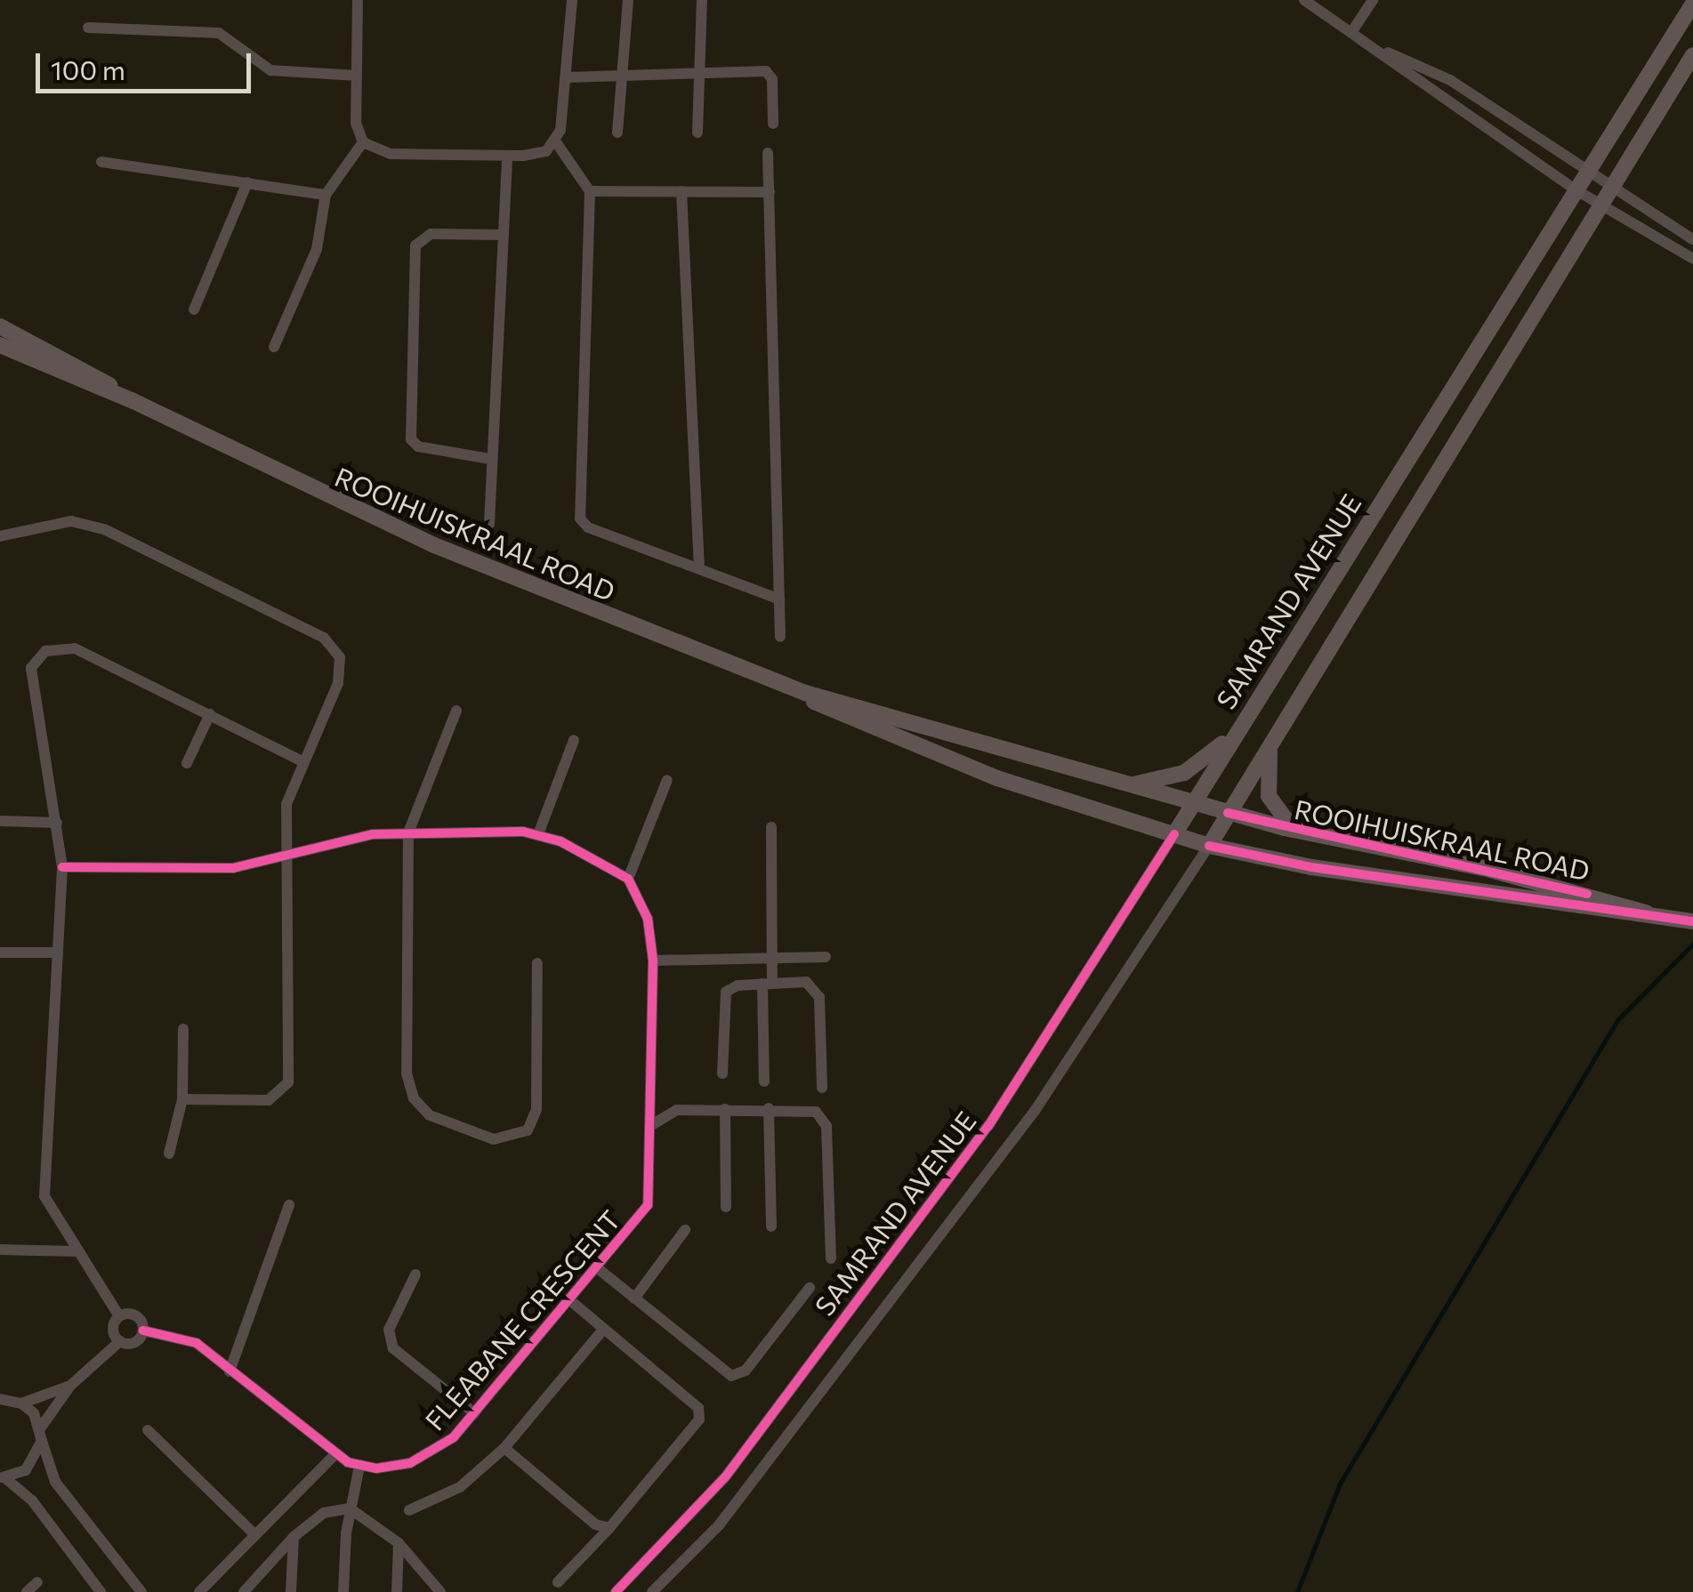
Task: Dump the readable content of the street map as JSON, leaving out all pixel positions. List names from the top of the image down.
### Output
{
  "streets": {
    "main road": ["ROOIHUISKRAAL ROAD", "SAMRAND AVENUE"],
    "street": ["FLEABANE CRESCENT"]
  },
  "crossings": [
    ["ROOIHUISKRAAL ROAD", "SAMRAND AVENUE"]
  ],
  "scale_bar": "100 m"
}
